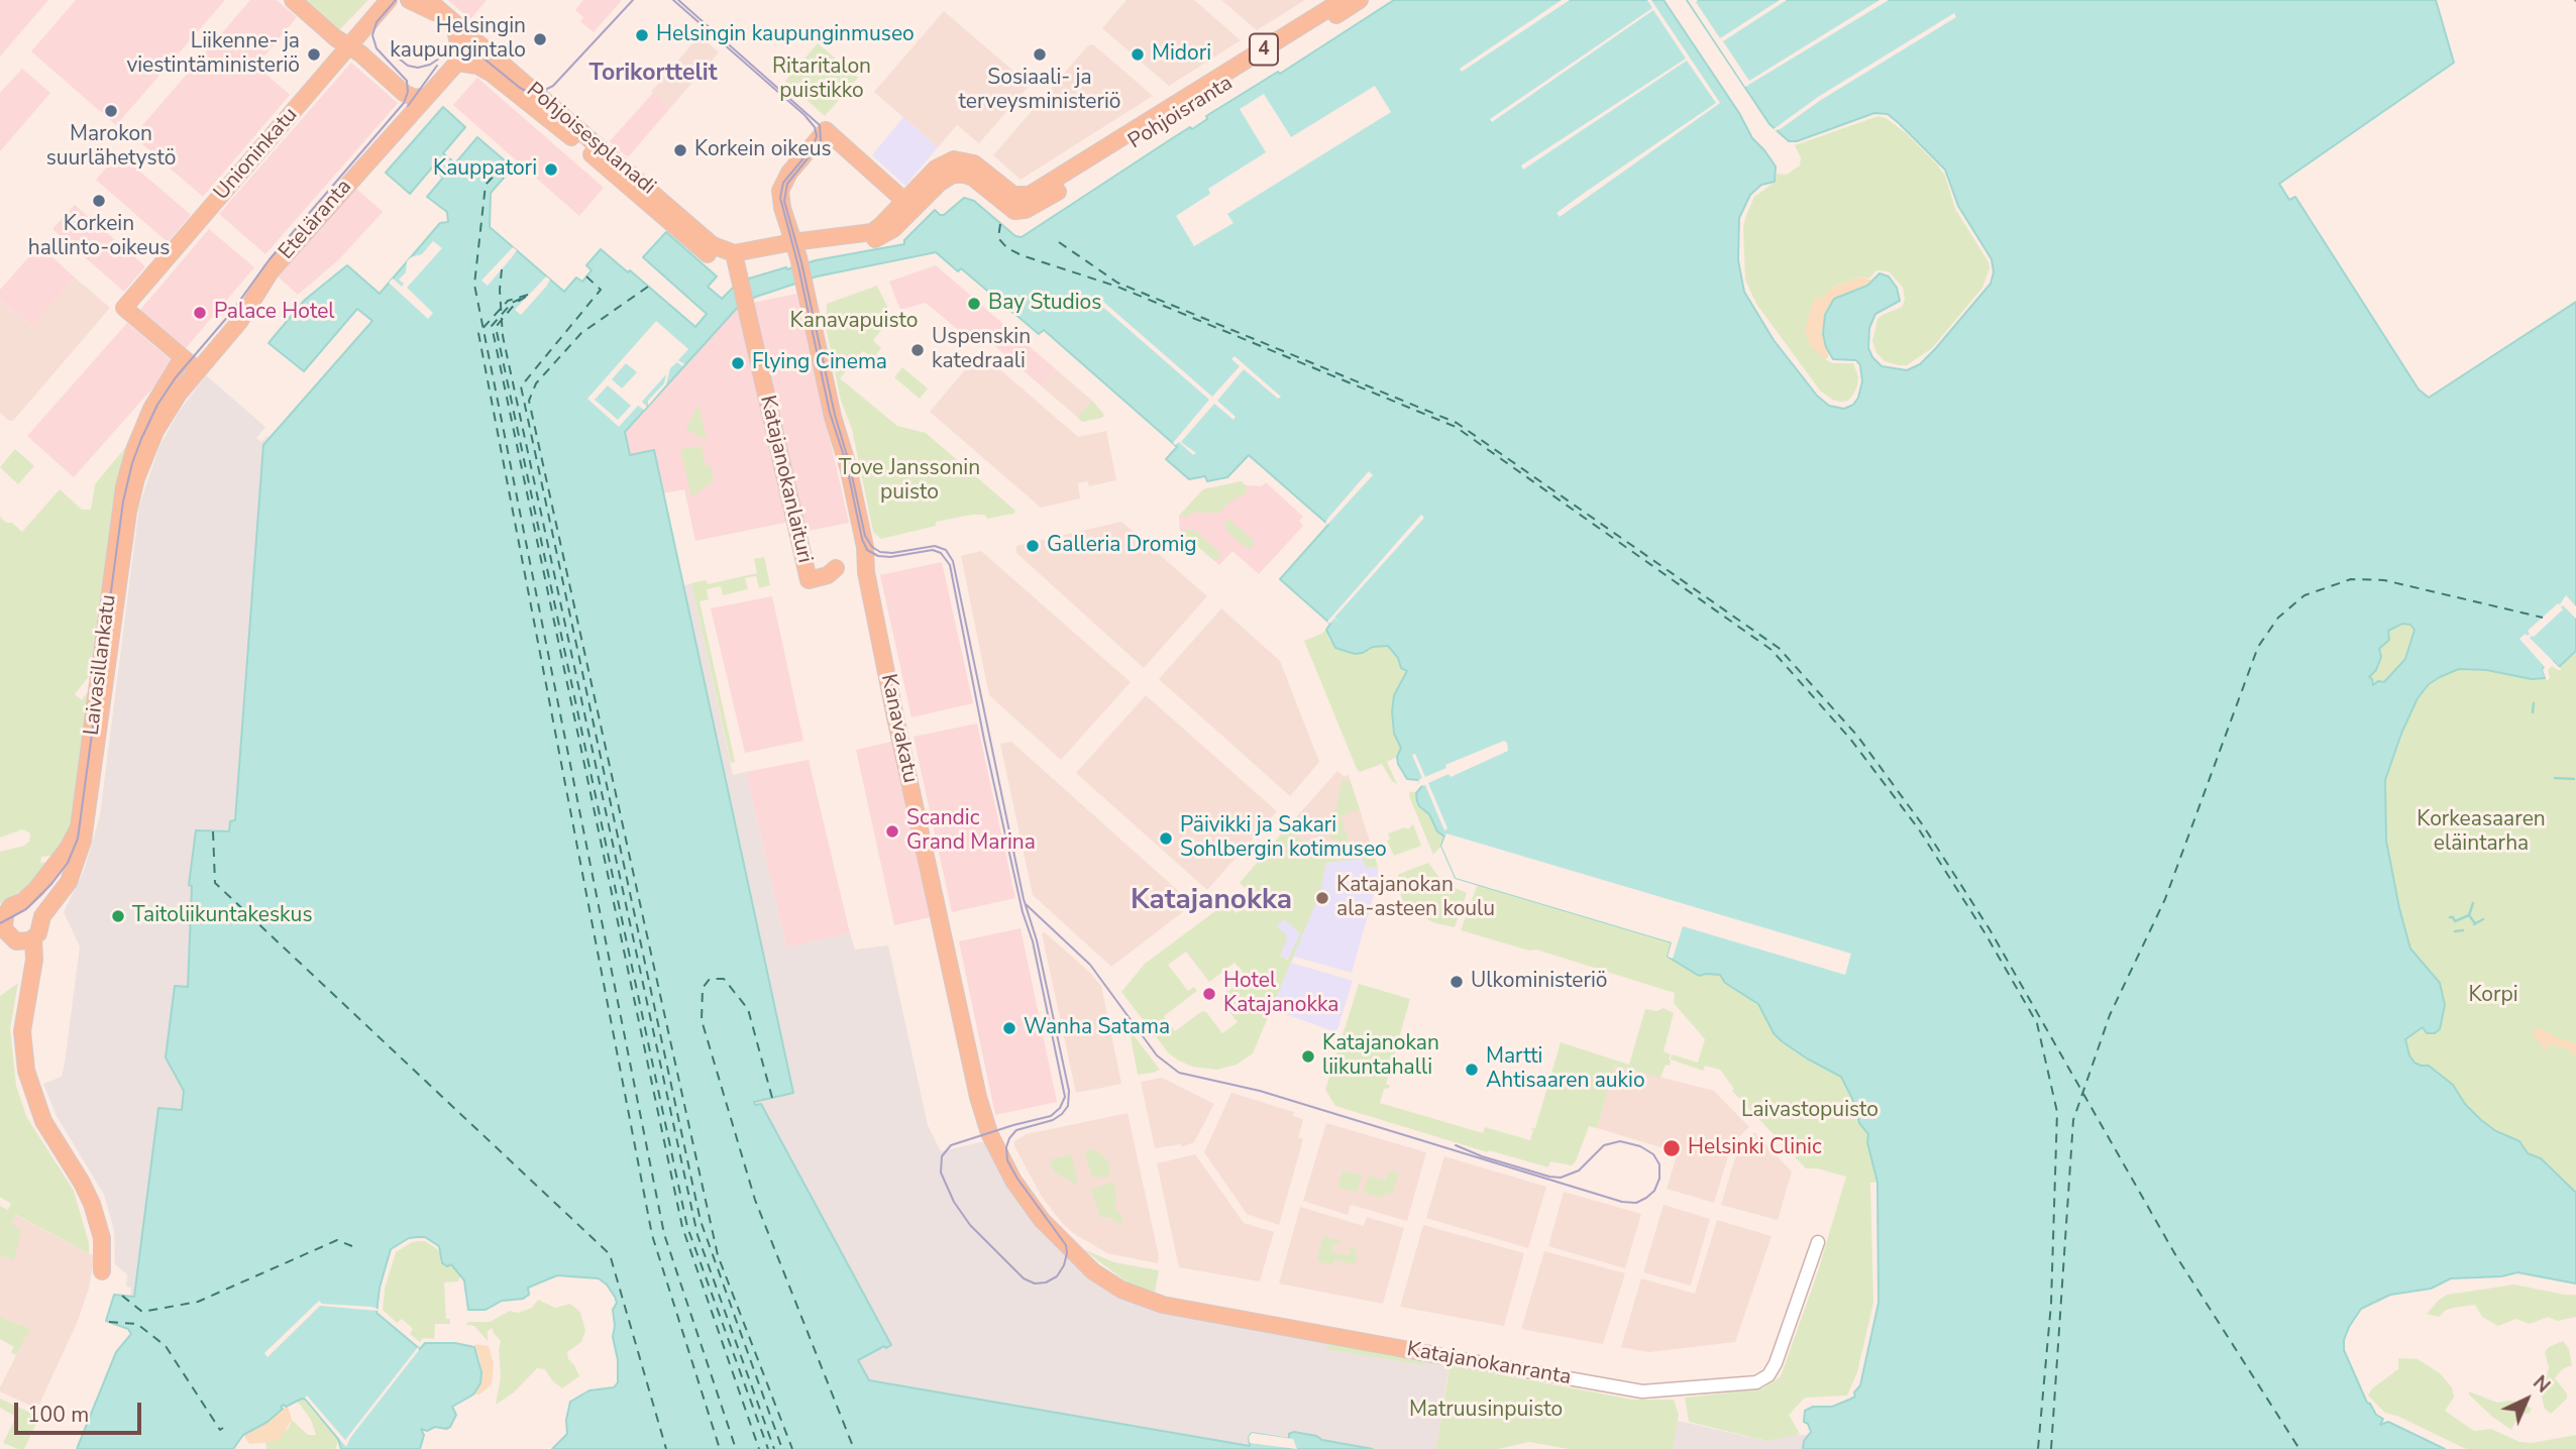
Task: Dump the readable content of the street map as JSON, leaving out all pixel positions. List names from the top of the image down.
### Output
{
  "streets": {
    "main road": [
      "4",
      "Pohjoisranta",
      "Pohjoisesplanadi",
      "Unioninkatu",
      "Eteläranta",
      "Katajanokanlaituri",
      "Laivasillankatu",
      "Kanavakatu",
      "Katajanokanranta"
    ]
  },
  "crossings": [
    ["Pohjoisesplanadi", "Eteläranta"],
    ["Pohjoisesplanadi", "Katajanokanlaituri"],
    ["Eteläranta", "Laivasillankatu"],
    ["Katajanokanlaituri", "Kanavakatu"],
    ["Kanavakatu", "Katajanokanranta"]
  ],
  "districts": ["Torikorttelit", "Katajanokka"],
  "parks": [
    "Ritaritalon puistikko",
    "Kanavapuisto",
    "Tove Janssonin puisto",
    "Korkeasaaren eläintarha",
    "Korpi",
    "Laivastopuisto",
    "Matruusinpuisto"
  ],
  "places": [
    "Helsingin kaupunginmuseo",
    "Helsingin kaupungintalo",
    "Liikenne- ja viestintäministeriö",
    "Sosiaali- ja terveysministeriö",
    "Midori",
    "Marokon suurlähetystö",
    "Korkein oikeus",
    "Kauppatori",
    "Korkein hallinto-oikeus",
    "Bay Studios",
    "Palace Hotel",
    "Uspenskin katedraali",
    "Flying Cinema",
    "Galleria Dromig",
    "Scandic Grand Marina",
    "Päivikki ja Sakari Sohlbergin kotimuseo",
    "Katajanokan ala-asteen koulu",
    "Taitoliikuntakeskus",
    "Ulkoministeriö",
    "Hotel Katajanokka",
    "Wanha Satama",
    "Katajanokan liikuntahalli",
    "Martti Ahtisaaren aukio",
    "Helsinki Clinic"
  ],
  "scale_bar": "100 m",
  "north": "top right"
}
